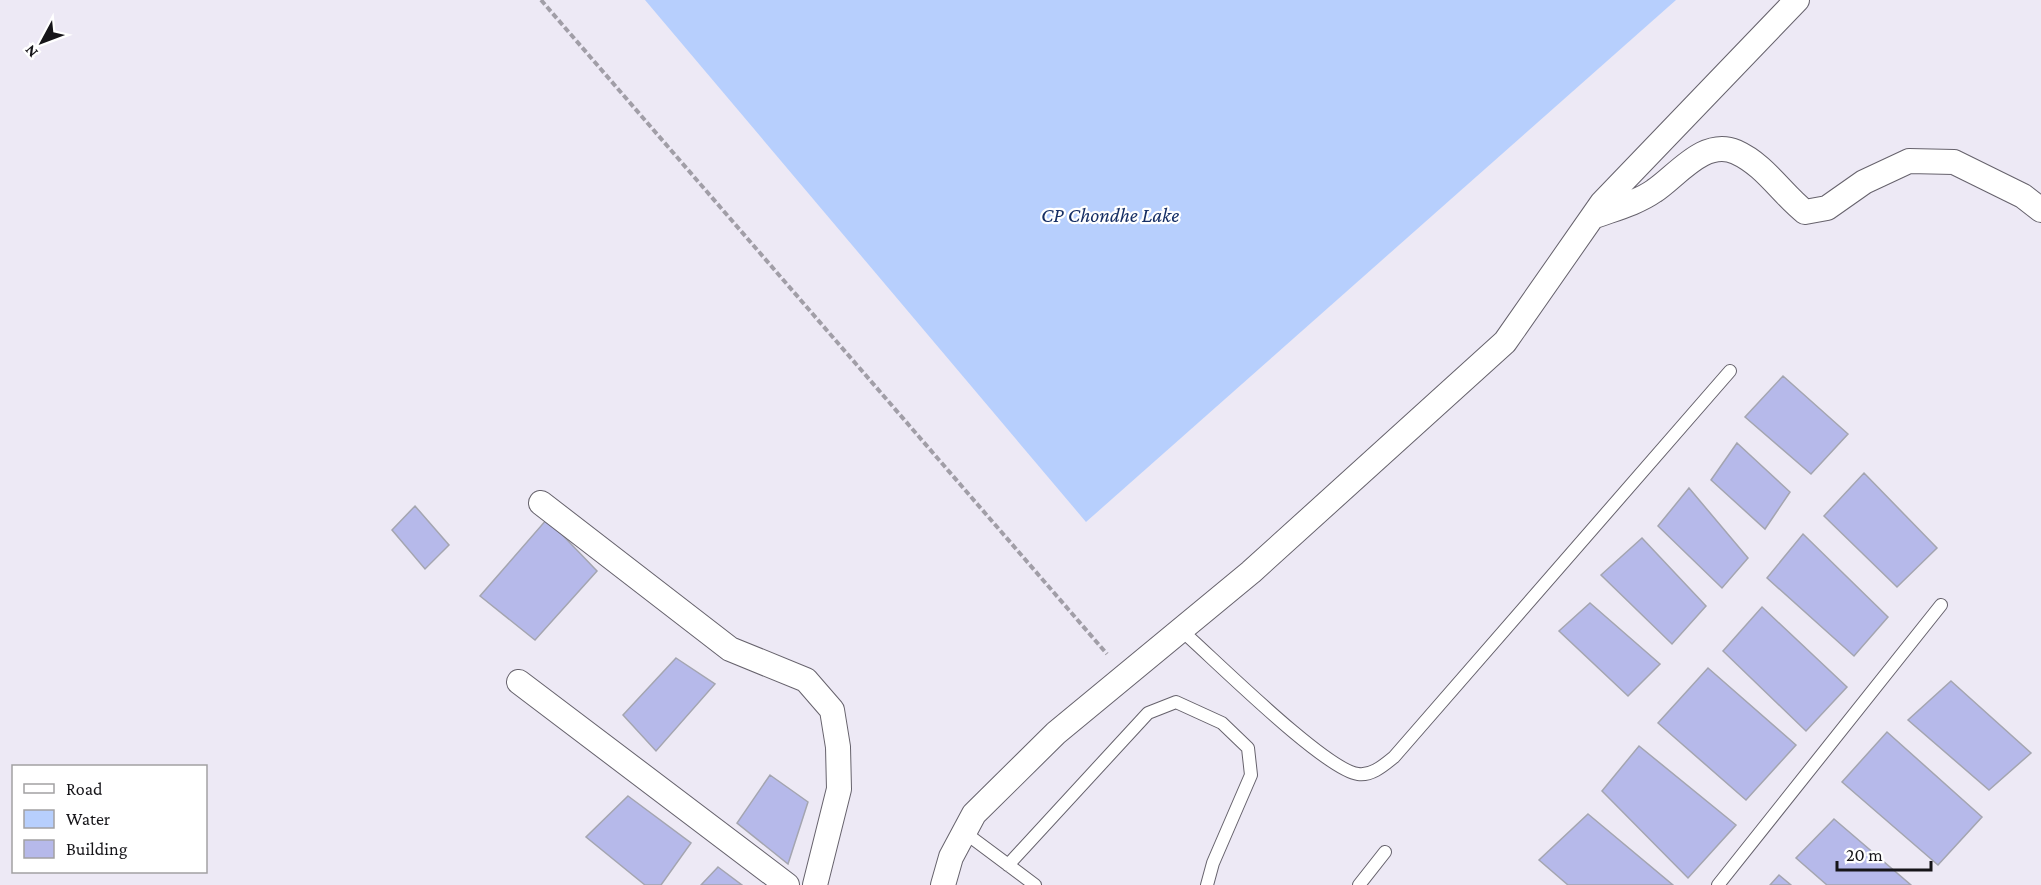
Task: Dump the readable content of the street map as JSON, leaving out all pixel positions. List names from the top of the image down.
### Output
{
  "water": ["CP Chondhe Lake"],
  "legend": ["Road", "Water", "Building"],
  "scale_bar": "20 m",
  "north": "bottom left"
}
